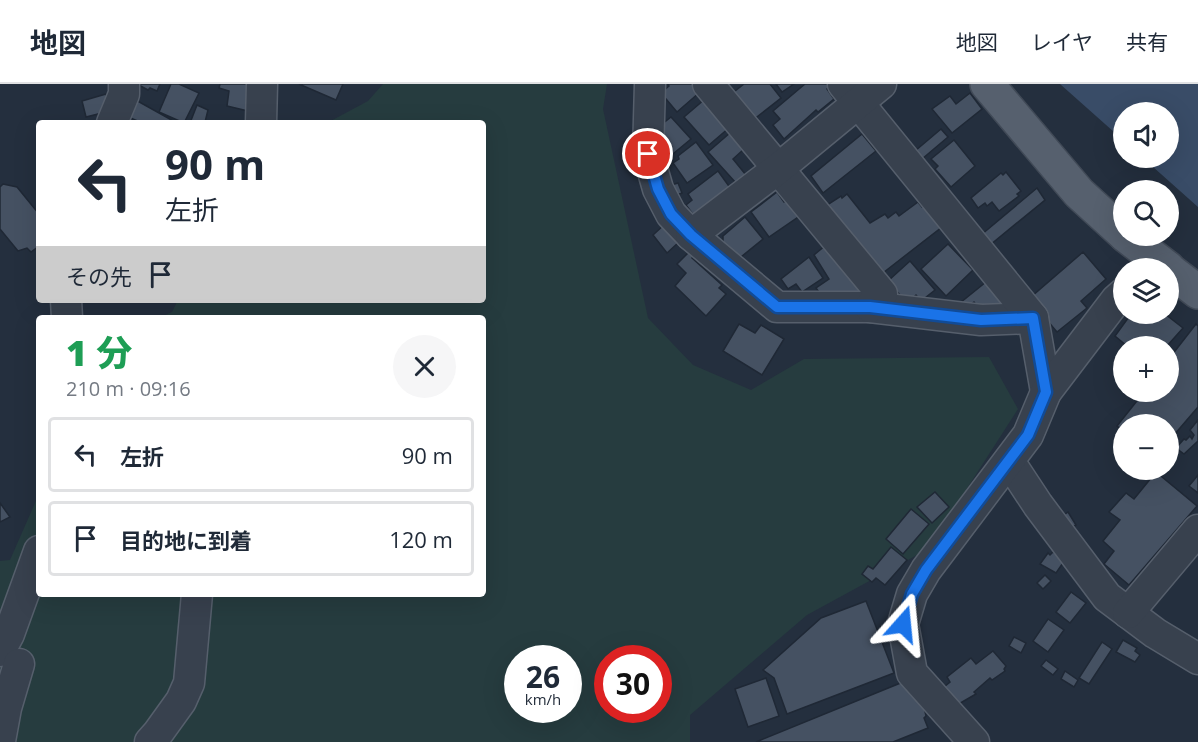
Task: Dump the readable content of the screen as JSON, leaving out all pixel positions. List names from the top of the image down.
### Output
{
  "page": {
    "header": "地図",
    "nav": ["地図", "レイヤ", "共有"],
    "map_buttons": ["+", "−"],
    "turn": ["90 m", "左折"],
    "then": "その先",
    "heading": ["1 分", "210 m · 09:16"],
    "list": [
      {
        "name": "左折",
        "value": "90 m"
      },
      {
        "name": "目的地に到着",
        "value": "120 m"
      }
    ],
    "speed": "26 km/h",
    "limit": "30"
  }
}
